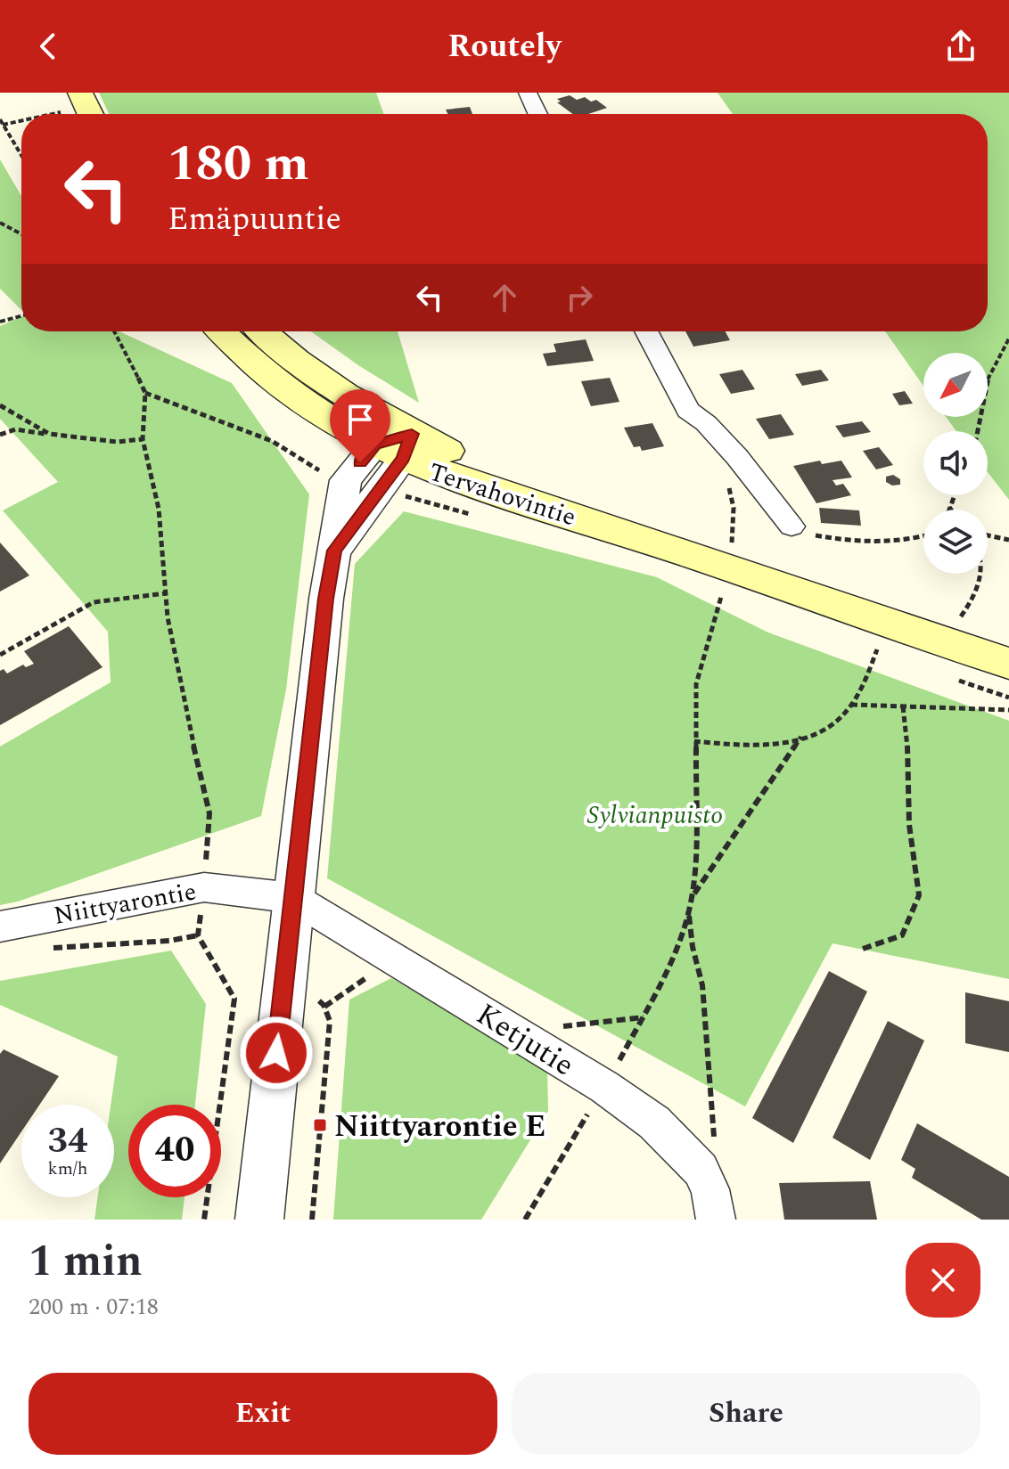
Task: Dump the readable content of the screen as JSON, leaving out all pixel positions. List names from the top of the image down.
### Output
{
  "streets": {
    "main road": ["Tervahovintie"],
    "street": ["Niittyarontie", "Ketjutie"]
  },
  "crossings": [
    ["Niittyarontie", "Ketjutie"]
  ],
  "parks": ["Sylvianpuisto"],
  "places": {
    "transit": ["Niittyarontie E"]
  },
  "north": "bottom left",
  "page": {
    "header": "Routely",
    "turn": ["180 m", "Emäpuuntie"],
    "speed": "34 km/h",
    "limit": "40",
    "heading": ["1 min", "200 m · 07:18"],
    "buttons": ["Exit", "Share"]
  }
}
